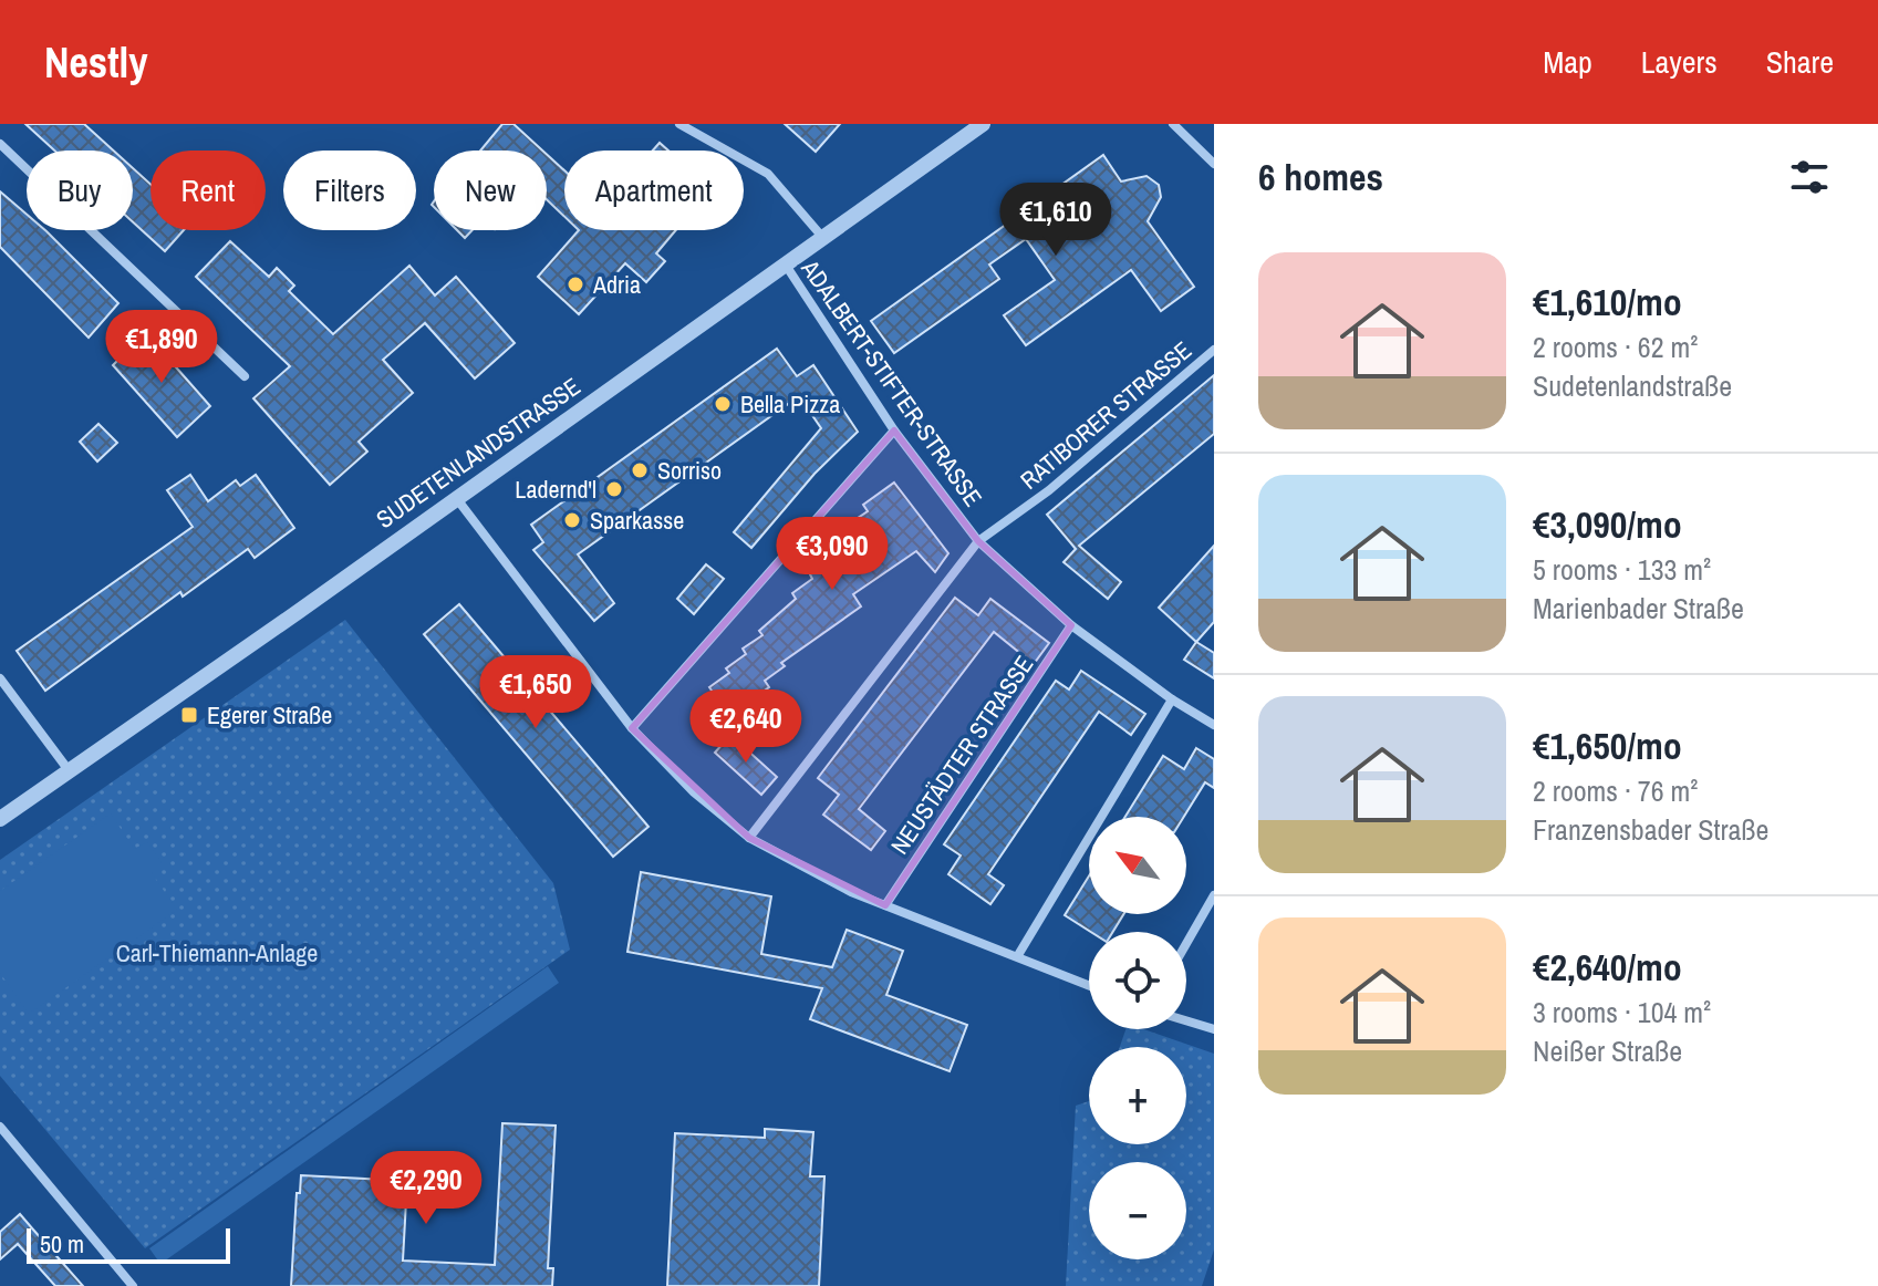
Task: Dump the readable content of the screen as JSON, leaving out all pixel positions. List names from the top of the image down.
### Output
{
  "streets": {
    "street": [
      "ADALBERT-STIFTER-STRASSE",
      "RATIBORER STRASSE",
      "SUDETENLANDSTRASSE",
      "NEUSTÄDTER STRASSE"
    ]
  },
  "crossings": [
    ["ADALBERT-STIFTER-STRASSE", "RATIBORER STRASSE"],
    ["ADALBERT-STIFTER-STRASSE", "SUDETENLANDSTRASSE"],
    ["ADALBERT-STIFTER-STRASSE", "NEUSTÄDTER STRASSE"]
  ],
  "parks": ["Carl-Thiemann-Anlage"],
  "places": {
    "other": [
      "Adria",
      "Bella Pizza",
      "Sorriso",
      "Ladernd'l",
      "Sparkasse"
    ],
    "transit": ["Egerer Straße"]
  },
  "scale_bar": "50 m",
  "north": "top left",
  "page": {
    "header": "Nestly",
    "nav": ["Map", "Layers", "Share"],
    "heading": "6 homes",
    "chip": [
      "Buy",
      "Rent",
      "Filters",
      "New",
      "Apartment"
    ],
    "price": [
      "€1,610",
      "€1,890",
      "€3,090",
      "€1,650",
      "€2,640",
      "€2,290"
    ],
    "list": [
      {
        "name": "€1,610/mo",
        "note": "2 rooms · 62 m² · Sudetenlandstraße"
      },
      {
        "name": "€3,090/mo",
        "note": "5 rooms · 133 m² · Marienbader Straße"
      },
      {
        "name": "€1,650/mo",
        "note": "2 rooms · 76 m² · Franzensbader Straße"
      },
      {
        "name": "€2,640/mo",
        "note": "3 rooms · 104 m² · Neißer Straße"
      }
    ],
    "map_buttons": ["+", "−"],
    "scale": "50 m"
  }
}
